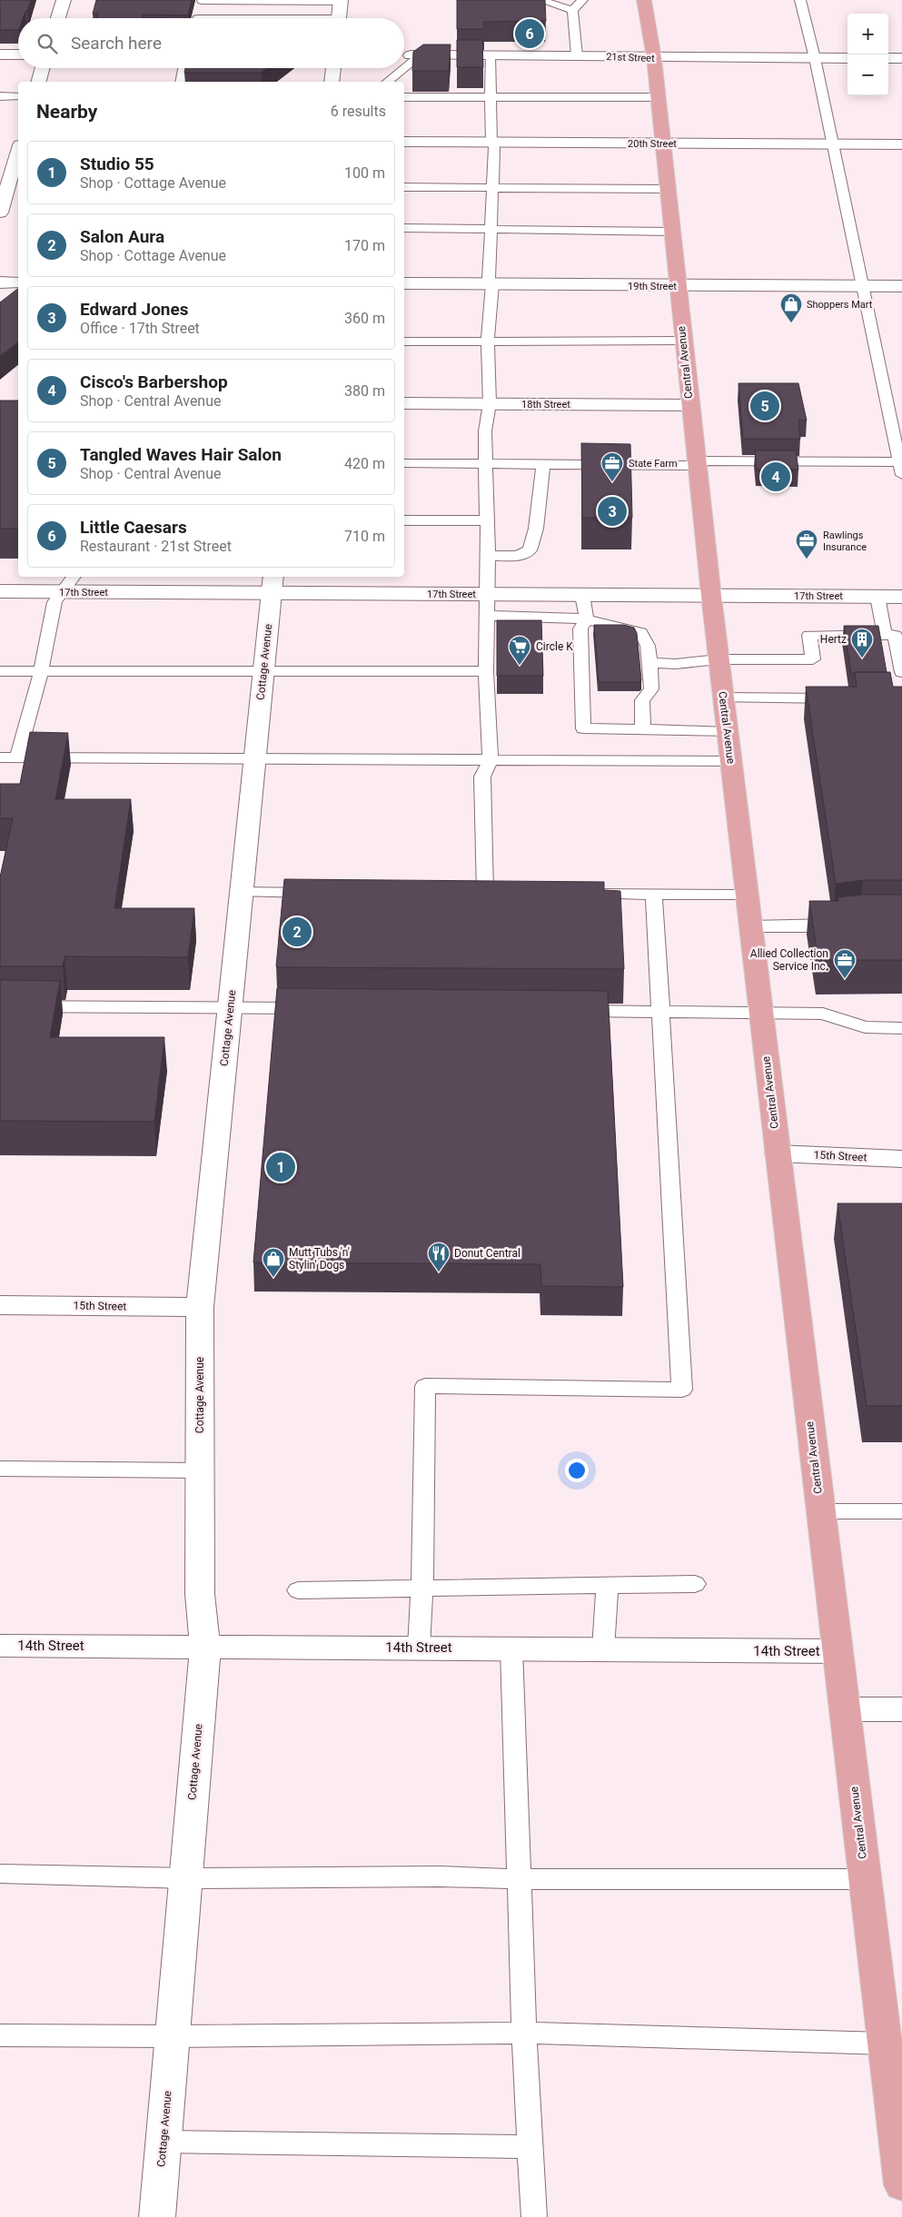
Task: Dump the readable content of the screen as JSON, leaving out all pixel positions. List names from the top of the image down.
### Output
{
  "streets": {
    "main road": ["Central Avenue"],
    "street": [
      "21st Street",
      "20th Street",
      "19th Street",
      "18th Street",
      "17th Street",
      "Cottage Avenue",
      "15th Street",
      "14th Street"
    ]
  },
  "crossings": [
    ["21st Street", "Central Avenue"],
    ["20th Street", "Central Avenue"],
    ["19th Street", "Central Avenue"],
    ["Central Avenue", "18th Street"],
    ["Central Avenue", "17th Street"],
    ["Central Avenue", "15th Street"],
    ["Central Avenue", "14th Street"],
    ["17th Street", "Cottage Avenue"],
    ["Cottage Avenue", "15th Street"],
    ["Cottage Avenue", "14th Street"]
  ],
  "places": {
    "shop": ["Shoppers Mart", "Mutt Tubs 'n' Stylin' Dogs"],
    "office": ["State Farm", "Rawlings Insurance", "Allied Collection Service Inc."],
    "building": ["Hertz"],
    "supermarket": ["Circle K"],
    "restaurant": ["Donut Central"]
  },
  "page": {
    "map_buttons": ["+", "−"],
    "pins": [
      "6",
      "5",
      "4",
      "3",
      "2",
      "1"
    ],
    "search": "Search here",
    "heading": ["Nearby", "6 results"],
    "list": [
      {
        "mark": "1",
        "name": "Studio 55",
        "note": "Shop · Cottage Avenue",
        "value": "100 m"
      },
      {
        "mark": "2",
        "name": "Salon Aura",
        "note": "Shop · Cottage Avenue",
        "value": "170 m"
      },
      {
        "mark": "3",
        "name": "Edward Jones",
        "note": "Office · 17th Street",
        "value": "360 m"
      },
      {
        "mark": "4",
        "name": "Cisco's Barbershop",
        "note": "Shop · Central Avenue",
        "value": "380 m"
      },
      {
        "mark": "5",
        "name": "Tangled Waves Hair Salon",
        "note": "Shop · Central Avenue",
        "value": "420 m"
      },
      {
        "mark": "6",
        "name": "Little Caesars",
        "note": "Restaurant · 21st Street",
        "value": "710 m"
      }
    ]
  }
}
